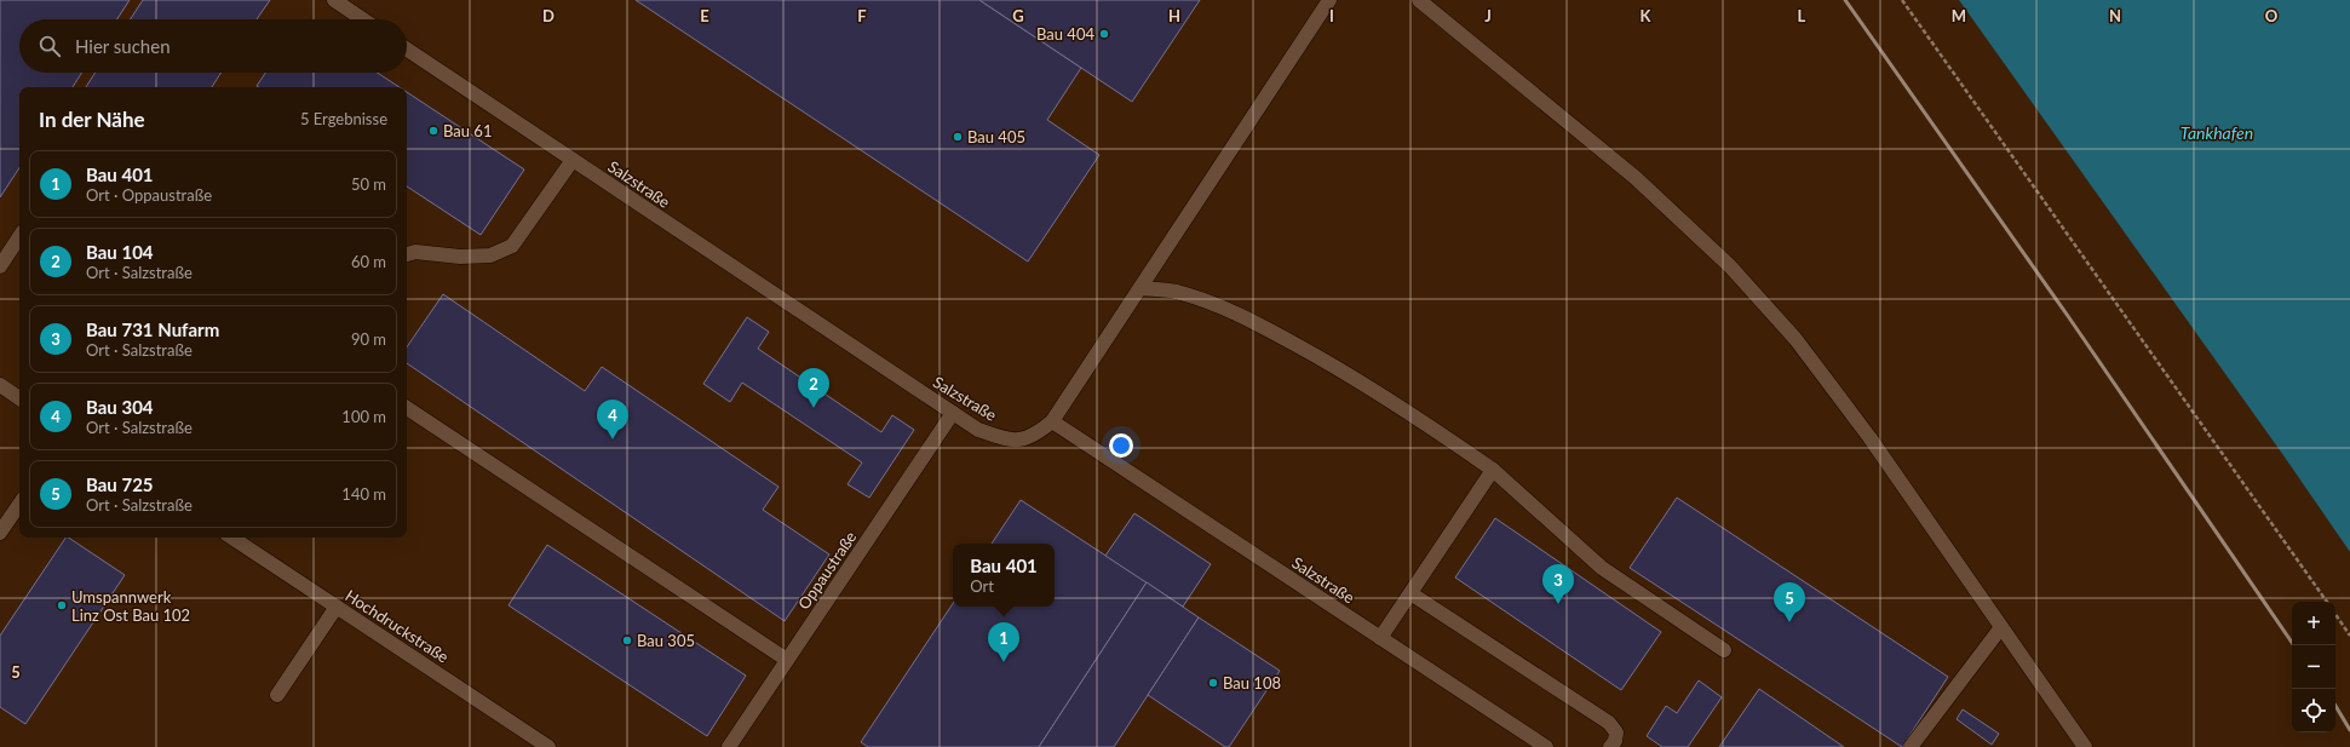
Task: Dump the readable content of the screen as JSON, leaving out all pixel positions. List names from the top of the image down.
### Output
{
  "streets": {
    "street": ["Salzstraße", "Oppaustraße", "Hochdruckstraße"]
  },
  "crossings": [
    ["Salzstraße", "Oppaustraße"]
  ],
  "water": ["Tankhafen"],
  "places": [
    "Bau 404",
    "Bau 61",
    "Bau 405",
    "Umspannwerk Linz Ost Bau 102",
    "Bau 305",
    "Bau 108"
  ],
  "page": {
    "search": "Hier suchen",
    "heading": ["In der Nähe", "5 Ergebnisse"],
    "list": [
      {
        "mark": "1",
        "name": "Bau 401",
        "note": "Ort · Oppaustraße",
        "value": "50 m"
      },
      {
        "mark": "2",
        "name": "Bau 104",
        "note": "Ort · Salzstraße",
        "value": "60 m"
      },
      {
        "mark": "3",
        "name": "Bau 731 Nufarm",
        "note": "Ort · Salzstraße",
        "value": "90 m"
      },
      {
        "mark": "4",
        "name": "Bau 304",
        "note": "Ort · Salzstraße",
        "value": "100 m"
      },
      {
        "mark": "5",
        "name": "Bau 725",
        "note": "Ort · Salzstraße",
        "value": "140 m"
      }
    ],
    "pins": [
      "2",
      "4",
      "3",
      "5",
      "1"
    ],
    "popup": ["Bau 401", "Ort"],
    "map_buttons": ["+", "−"]
  },
  "grid": {
    "columns": [
      "D",
      "E",
      "F",
      "G",
      "H",
      "I",
      "J",
      "K",
      "L",
      "M",
      "N",
      "O"
    ],
    "rows": ["5"]
  }
}
